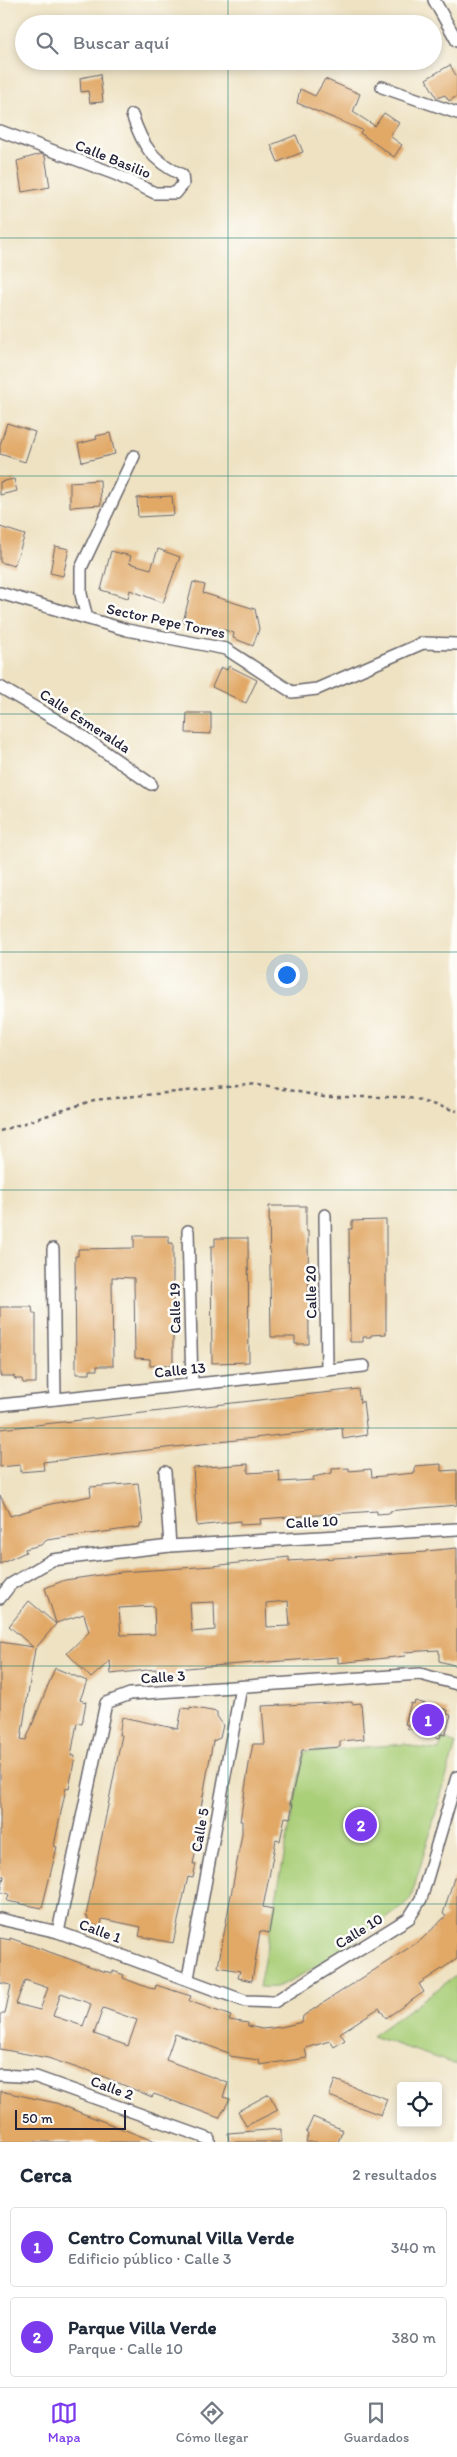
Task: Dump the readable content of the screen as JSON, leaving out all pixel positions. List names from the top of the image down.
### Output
{
  "streets": {
    "street": [
      "Calle Basilio",
      "Sector Pepe Torres",
      "Calle Esmeralda",
      "Calle 20",
      "Calle 19",
      "Calle 13",
      "Calle 10",
      "Calle 3",
      "Calle 5",
      "Calle 1",
      "Calle 2"
    ]
  },
  "crossings": [
    ["Calle 20", "Calle 13"],
    ["Calle 19", "Calle 13"],
    ["Calle 10", "Calle 5"],
    ["Calle 10", "Calle 1"],
    ["Calle 3", "Calle 5"],
    ["Calle 3", "Calle 1"],
    ["Calle 5", "Calle 1"]
  ],
  "scale_bar": "50 m",
  "page": {
    "search": "Buscar aquí",
    "pins": ["1", "2"],
    "scale": "50 m",
    "heading": ["Cerca", "2 resultados"],
    "list": [
      {
        "mark": "1",
        "name": "Centro Comunal Villa Verde",
        "note": "Edificio público · Calle 3",
        "value": "340 m"
      },
      {
        "mark": "2",
        "name": "Parque Villa Verde",
        "note": "Parque · Calle 10",
        "value": "380 m"
      }
    ],
    "nav": ["Mapa", "Cómo llegar", "Guardados"]
  }
}
